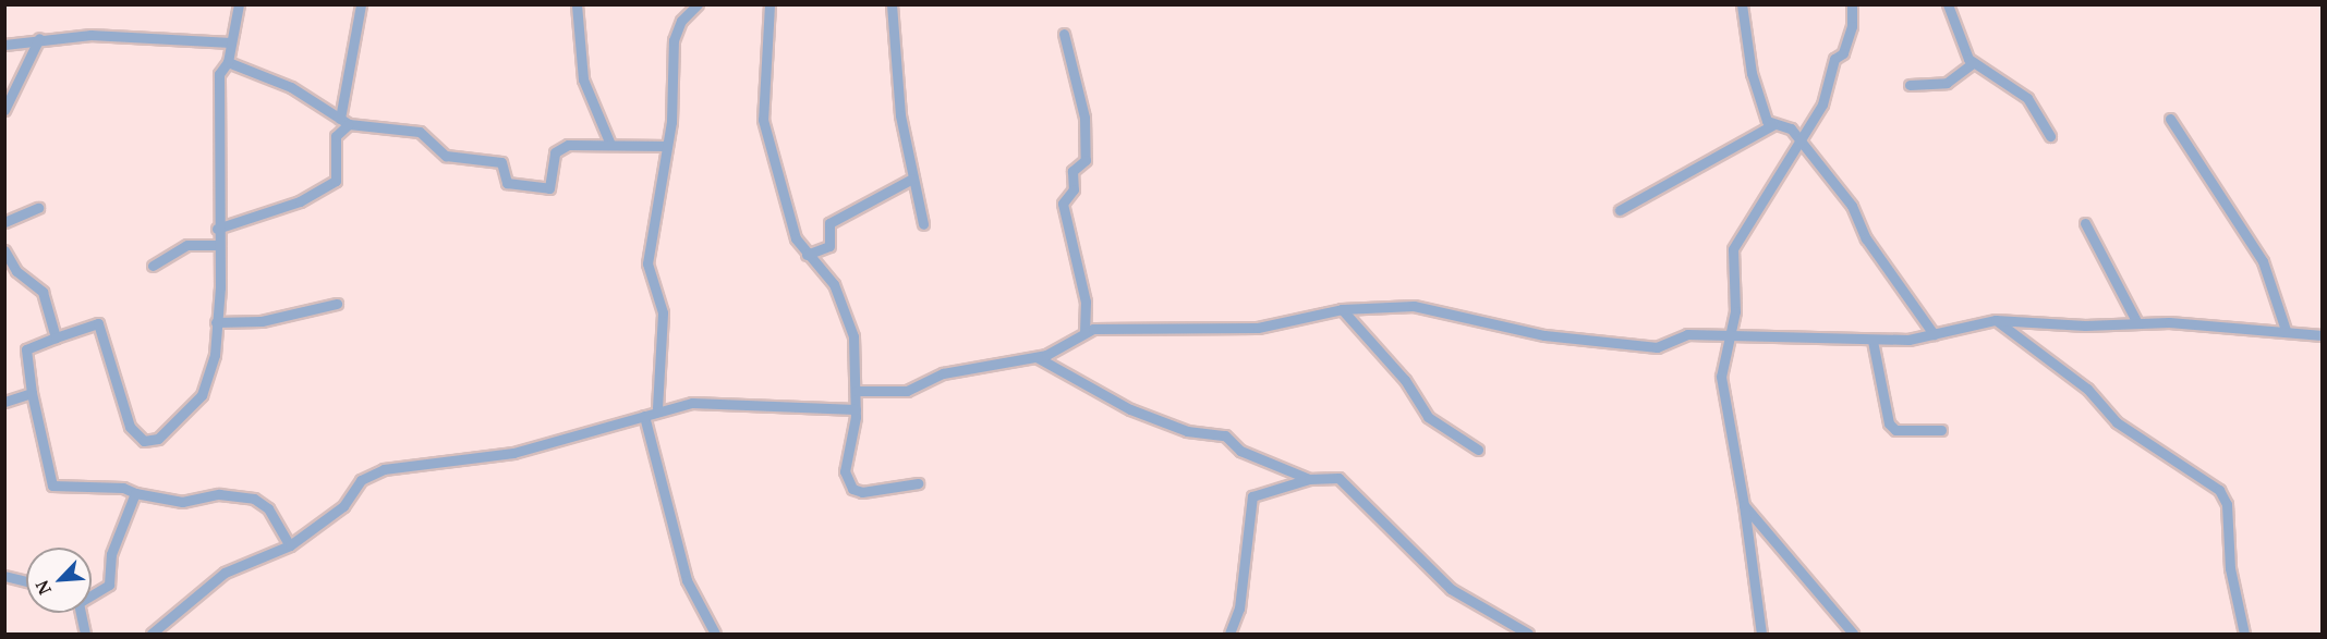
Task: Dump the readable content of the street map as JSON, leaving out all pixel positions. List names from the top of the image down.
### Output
{
  "north": "bottom left"
}
